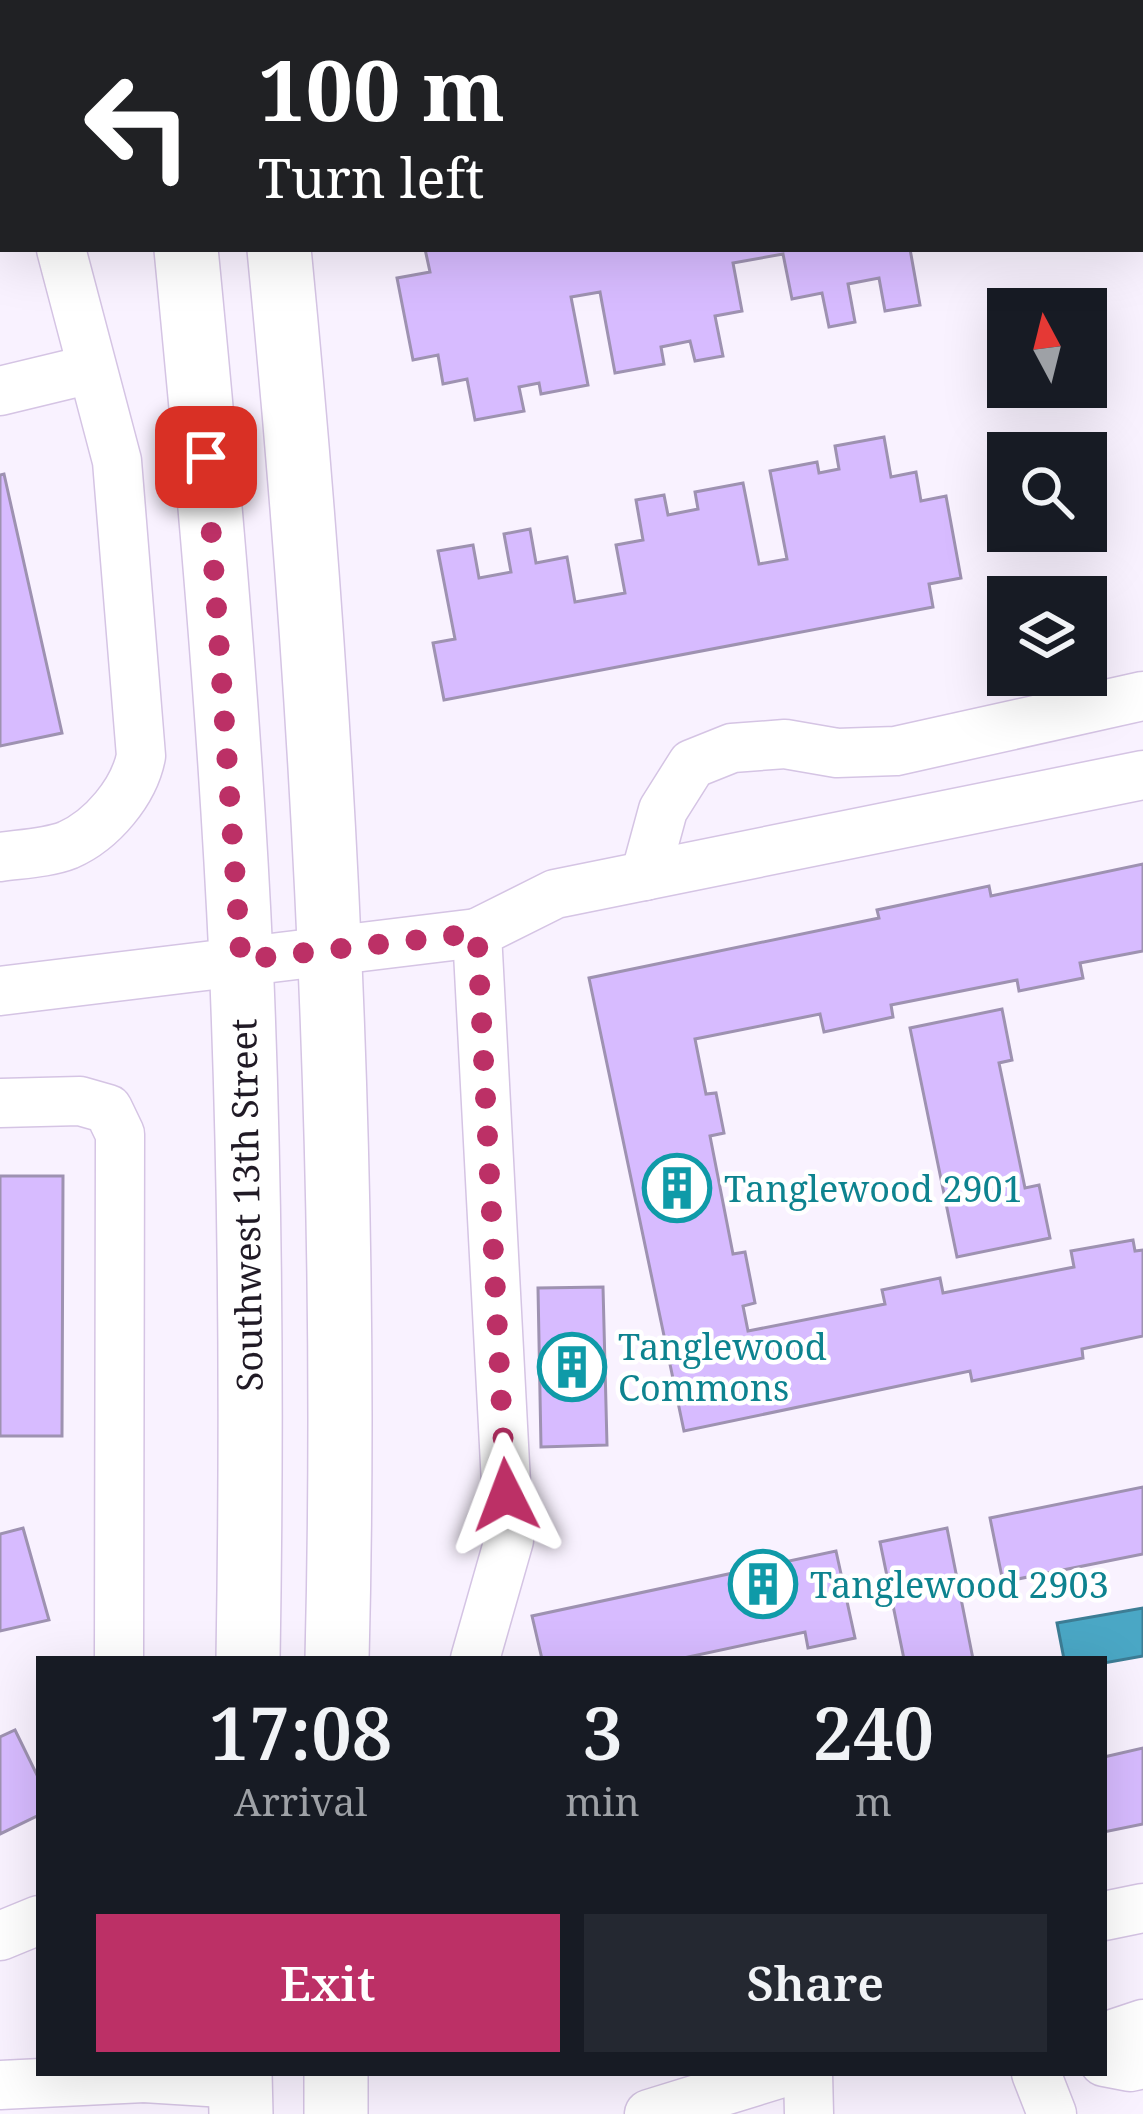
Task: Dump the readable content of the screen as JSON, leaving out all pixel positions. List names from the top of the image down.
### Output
{
  "streets": {
    "main road": ["Southwest 13th Street"]
  },
  "places": {
    "building": ["Tanglewood 2901", "Tanglewood Commons", "Tanglewood 2903"]
  },
  "north": "top",
  "page": {
    "turn": ["100 m", "Turn left"],
    "eta": [
      "17:08",
      "Arrival",
      "3",
      "min",
      "240",
      "m"
    ],
    "buttons": ["Exit", "Share"]
  }
}
